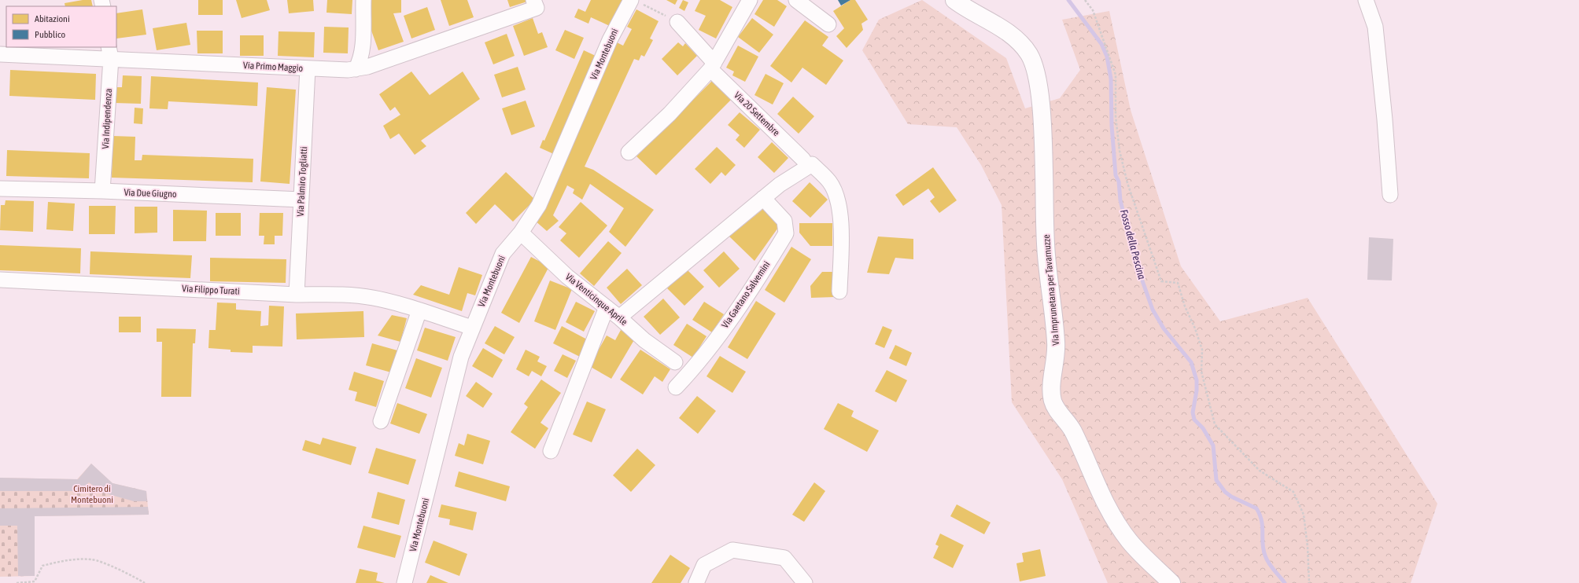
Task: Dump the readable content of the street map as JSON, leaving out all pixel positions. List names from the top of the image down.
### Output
{
  "streets": {
    "main road": ["Via Imprunetana per Tavarnuzze"],
    "street": [
      "Via Montebuoni",
      "Via Primo Maggio",
      "Via 20 Settembre",
      "Via Indipendenza",
      "Via Palmiro Togliatti",
      "Via Due Giugno",
      "Via Filippo Turati",
      "Via Gaetano Salvemini",
      "Via Venticinque Aprile"
    ]
  },
  "crossings": [
    ["Via Montebuoni", "Via Filippo Turati"],
    ["Via Montebuoni", "Via Venticinque Aprile"],
    ["Via Primo Maggio", "Via Indipendenza"],
    ["Via Primo Maggio", "Via Palmiro Togliatti"],
    ["Via Indipendenza", "Via Due Giugno"],
    ["Via Palmiro Togliatti", "Via Due Giugno"],
    ["Via Palmiro Togliatti", "Via Filippo Turati"]
  ],
  "water": ["Fosso della Pescina"],
  "parks": ["Cimitero di Montebuoni"],
  "legend": ["Abitazioni", "Pubblico"]
}
